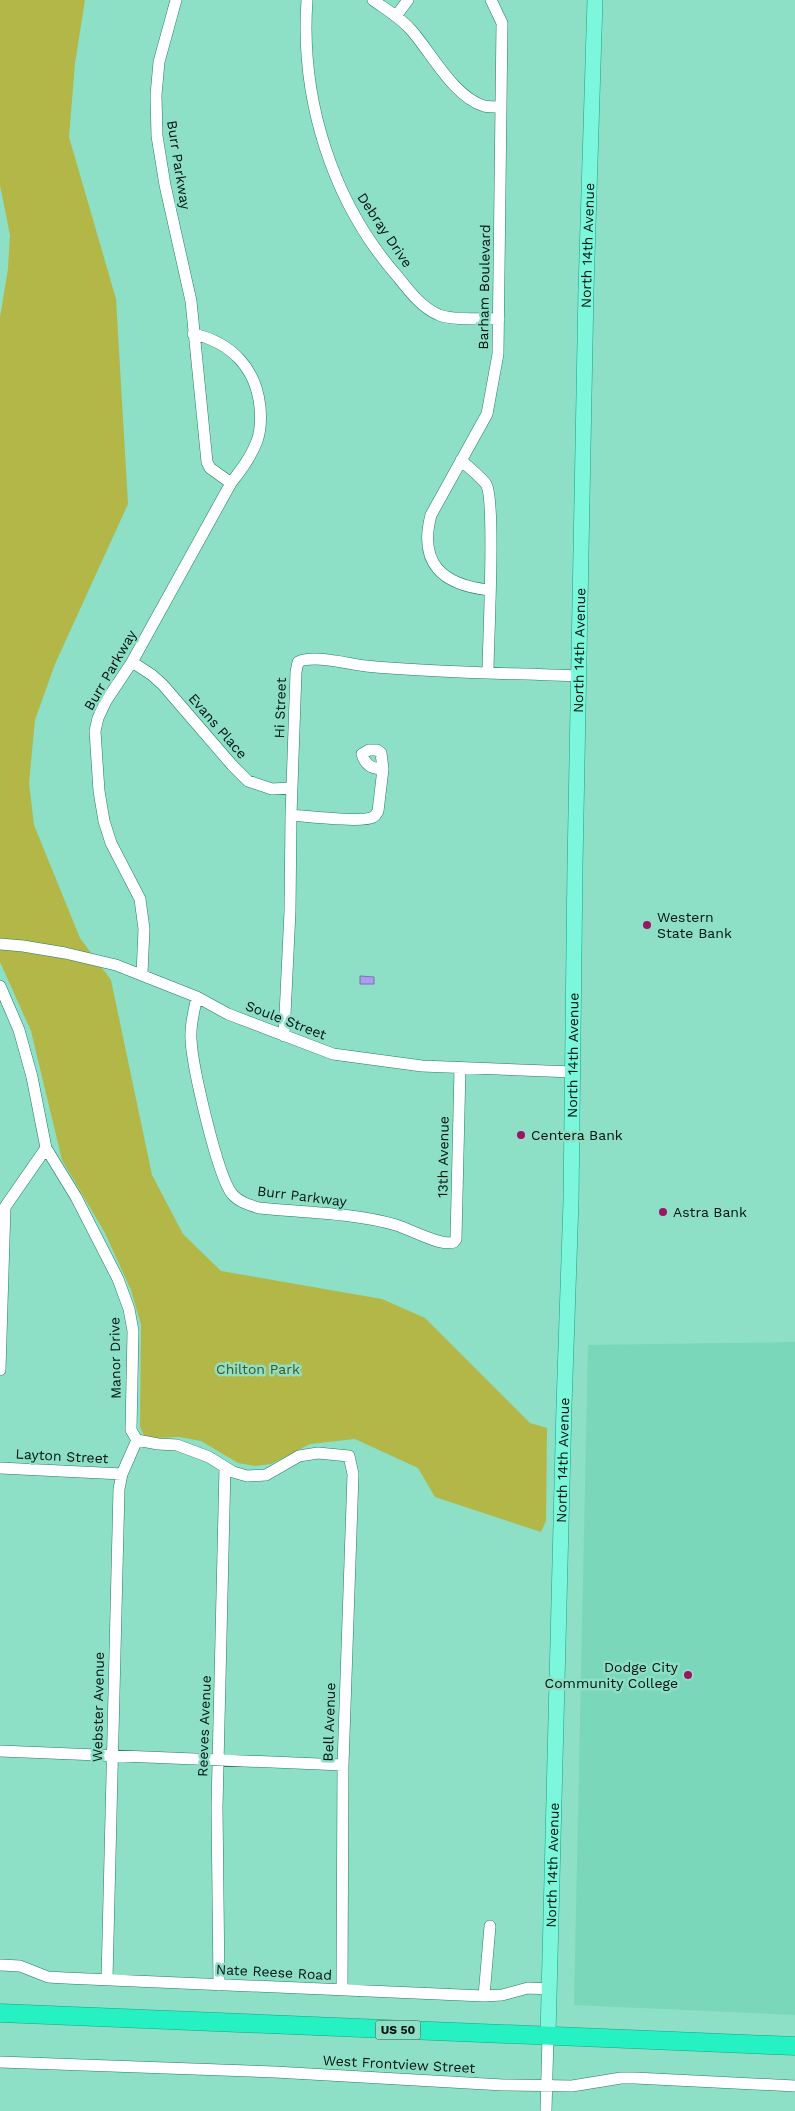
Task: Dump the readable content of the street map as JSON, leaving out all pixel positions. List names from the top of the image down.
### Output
{
  "streets": {
    "highway": ["US 50"],
    "main road": ["North 14th Avenue"],
    "street": [
      "Burr Parkway",
      "Debray Drive",
      "Barham Boulevard",
      "Hi Street",
      "Evans Place",
      "Soule Street",
      "13th Avenue",
      "Manor Drive",
      "Layton Street",
      "Webster Avenue",
      "Bell Avenue",
      "Reeves Avenue",
      "Nate Reese Road",
      "West Frontview Street"
    ]
  },
  "crossings": [
    ["Burr Parkway", "Evans Place"],
    ["Burr Parkway", "Soule Street"],
    ["Burr Parkway", "13th Avenue"],
    ["Debray Drive", "Barham Boulevard"],
    ["North 14th Avenue", "Hi Street"],
    ["North 14th Avenue", "Soule Street"],
    ["North 14th Avenue", "Nate Reese Road"],
    ["North 14th Avenue", "US 50"],
    ["North 14th Avenue", "West Frontview Street"],
    ["Hi Street", "Evans Place"],
    ["Hi Street", "Soule Street"],
    ["Soule Street", "13th Avenue"],
    ["Manor Drive", "Webster Avenue"],
    ["Layton Street", "Webster Avenue"],
    ["Webster Avenue", "Nate Reese Road"],
    ["Bell Avenue", "Reeves Avenue"],
    ["Bell Avenue", "Nate Reese Road"],
    ["Reeves Avenue", "Nate Reese Road"]
  ],
  "parks": ["Chilton Park"],
  "places": [
    "Western State Bank",
    "Centera Bank",
    "Astra Bank",
    "Dodge City Community College"
  ]
}
